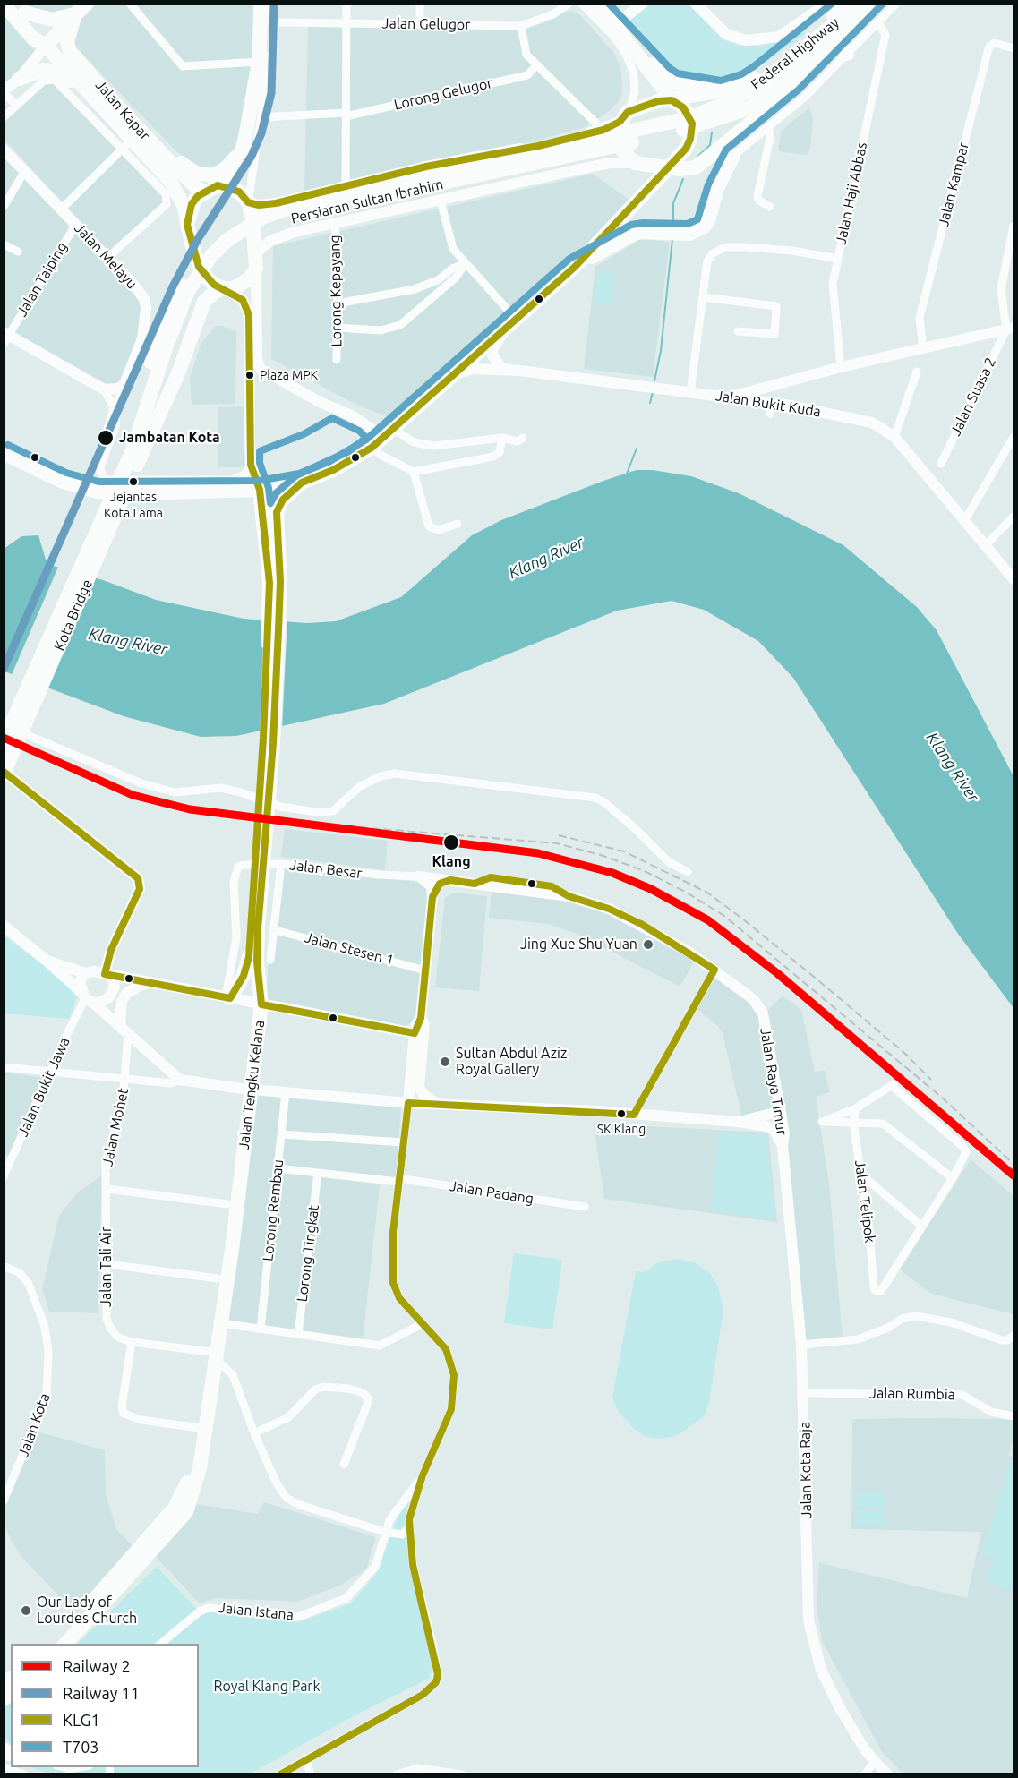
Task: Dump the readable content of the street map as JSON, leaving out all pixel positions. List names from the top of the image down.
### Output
{
  "streets": {
    "highway": [
      "Federal Highway",
      "Jalan Kapar",
      "Persiaran Sultan Ibrahim",
      "Kota Bridge",
      "Jalan Tengku Kelana"
    ],
    "main road": [
      "Jalan Melayu",
      "Jalan Bukit Kuda",
      "Jalan Raya Timur",
      "Jalan Bukit Jawa",
      "Jalan Kota Raja"
    ],
    "street": [
      "Jalan Gelugor",
      "Lorong Gelugor",
      "Jalan Kampar",
      "Jalan Haji Abbas",
      "Jalan Taiping",
      "Lorong Kepayang",
      "Jalan Suasa 2",
      "Jalan Besar",
      "Jalan Stesen 1",
      "Jalan Mohet",
      "Jalan Padang",
      "Jalan Telipok",
      "Lorong Rembau",
      "Lorong Tingkat",
      "Jalan Tali Air",
      "Jalan Rumbia",
      "Jalan Kota",
      "Jalan Istana"
    ]
  },
  "crossings": [
    ["Federal Highway", "Persiaran Sultan Ibrahim"],
    ["Persiaran Sultan Ibrahim", "Kota Bridge"],
    ["Jalan Melayu", "Jalan Taiping"],
    ["Jalan Besar", "Jalan Raya Timur"],
    ["Jalan Stesen 1", "Jalan Tengku Kelana"],
    ["Jalan Raya Timur", "Jalan Kota Raja"],
    ["Jalan Tengku Kelana", "Jalan Tali Air"],
    ["Jalan Mohet", "Jalan Tali Air"],
    ["Jalan Padang", "Jalan Istana"],
    ["Jalan Rumbia", "Jalan Kota Raja"]
  ],
  "water": ["Klang River"],
  "parks": ["Royal Klang Park"],
  "places": [
    "Plaza MPK",
    "Jambatan Kota",
    "Jejantas Kota Lama",
    "Klang",
    "Jing Xue Shu Yuan",
    "Sultan Abdul Aziz Royal Gallery",
    "SK Klang",
    "Our Lady of Lourdes Church"
  ],
  "lines": [
    "rail line 11",
    "transit line KLG1",
    "transit line T703",
    "rail line 2"
  ],
  "legend": [
    "Railway 2",
    "Railway 11",
    "KLG1",
    "T703"
  ]
}
